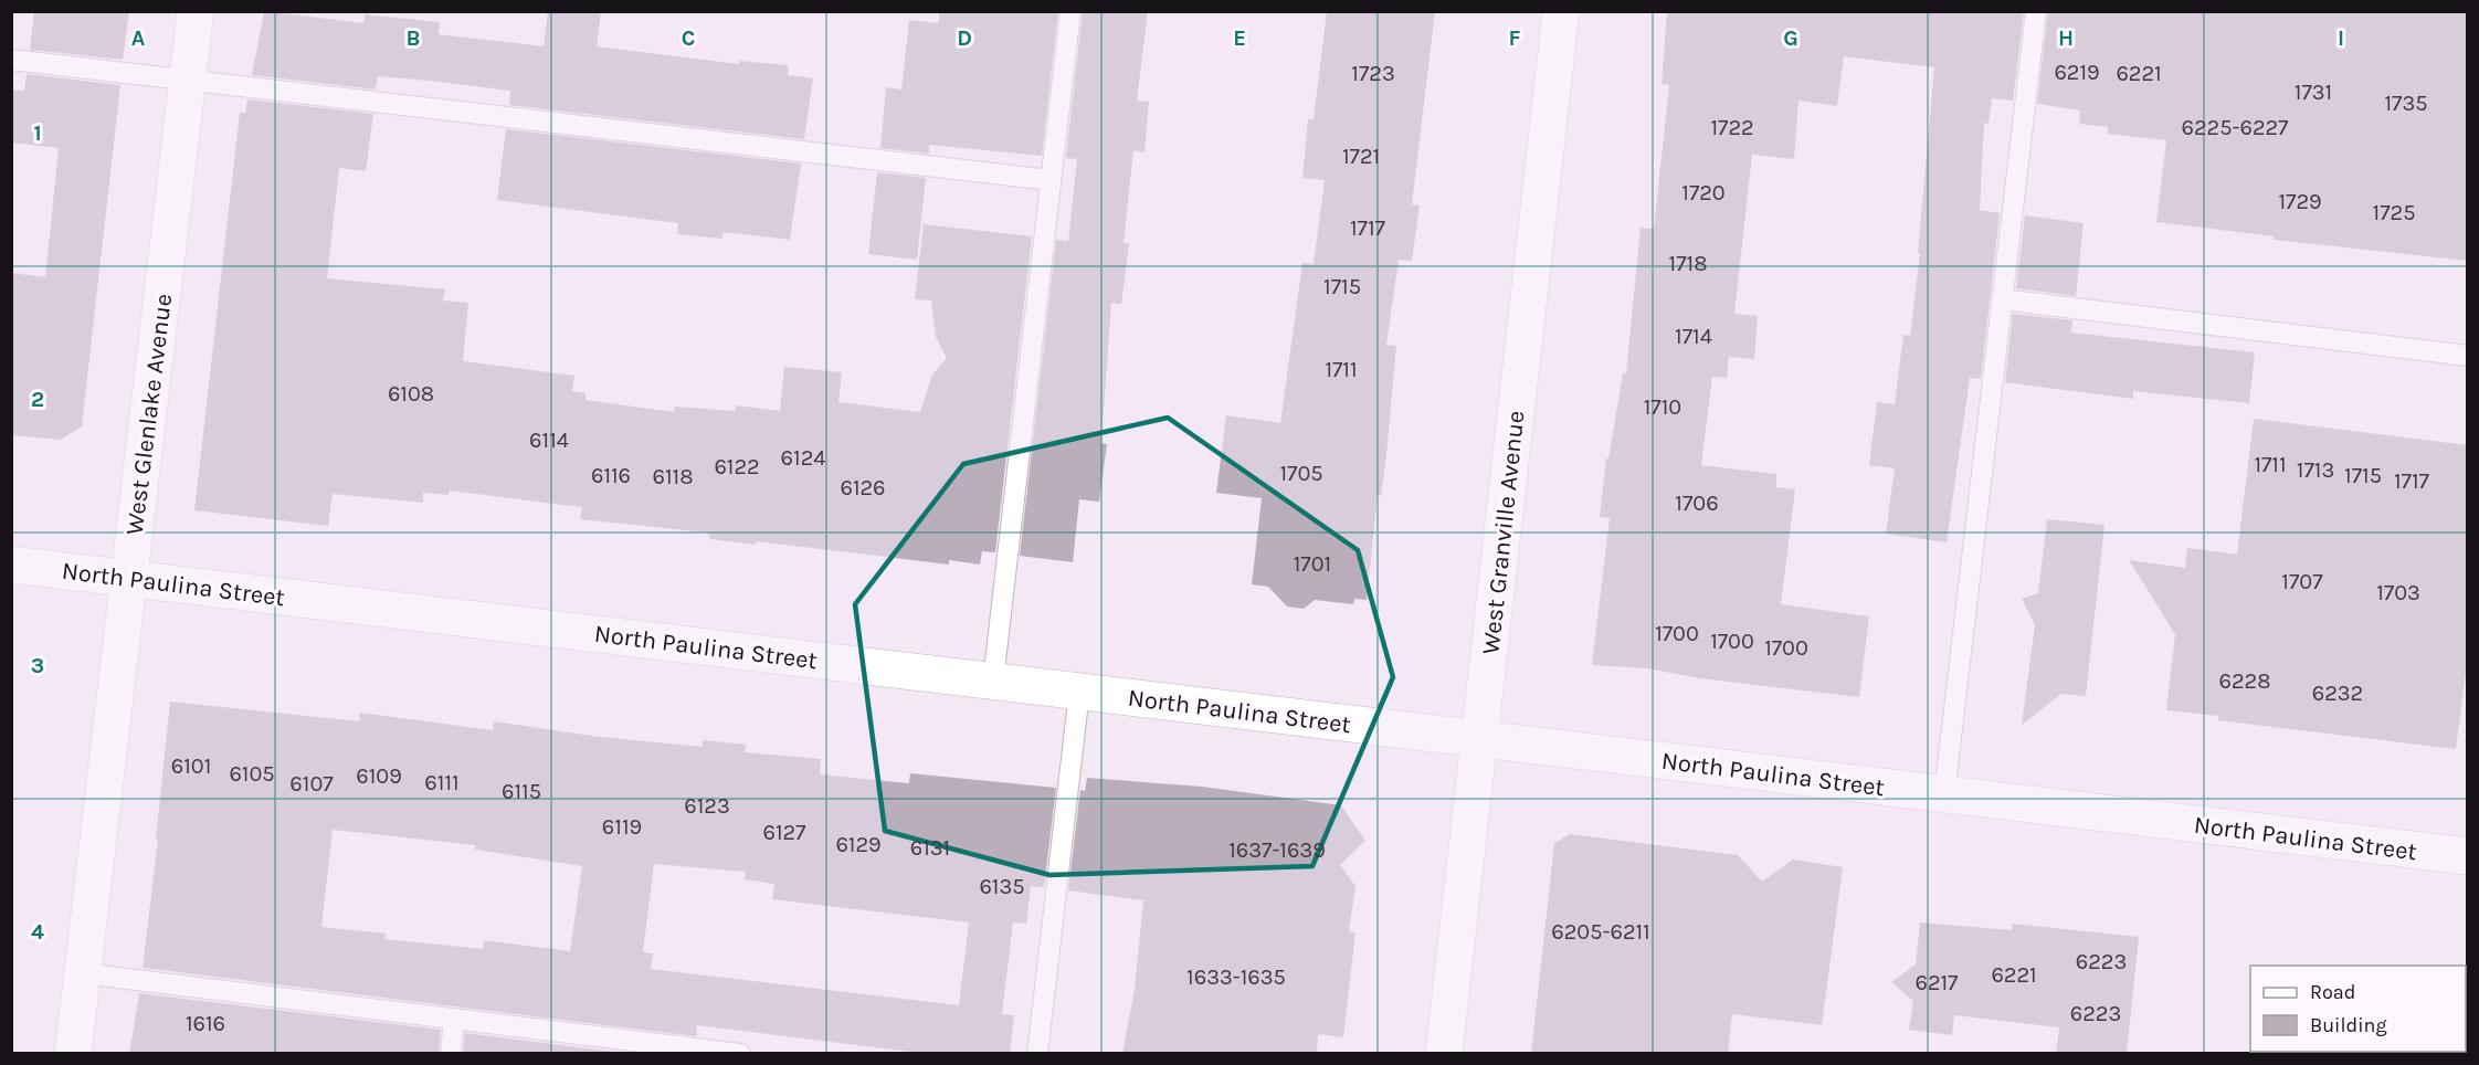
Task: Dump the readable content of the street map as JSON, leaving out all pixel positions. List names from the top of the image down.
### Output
{
  "streets": {
    "street": ["West Glenlake Avenue", "West Granville Avenue", "North Paulina Street"]
  },
  "crossings": [
    ["West Glenlake Avenue", "North Paulina Street"],
    ["West Granville Avenue", "North Paulina Street"]
  ],
  "house_numbers": [
    "6219",
    "1723",
    "6221",
    "1731",
    "1735",
    "1722",
    "6225-6227",
    "1721",
    "1720",
    "1729",
    "1725",
    "1717",
    "1718",
    "1715",
    "1714",
    "1711",
    "6108",
    "1710",
    "6114",
    "6124",
    "1711",
    "6122",
    "1713",
    "1705",
    "6116",
    "1715",
    "6118",
    "1717",
    "6126",
    "1706",
    "1701",
    "1707",
    "1703",
    "1700",
    "1700",
    "1700",
    "6228",
    "6232",
    "6101",
    "6105",
    "6109",
    "6111",
    "6107",
    "6115",
    "6123",
    "6119",
    "6127",
    "6129",
    "6131",
    "1637-1639",
    "6135",
    "6205-6211",
    "6223",
    "6221",
    "1633-1635",
    "6217",
    "6223",
    "1616"
  ],
  "legend": ["Road", "Building"],
  "grid": {
    "columns": [
      "A",
      "B",
      "C",
      "D",
      "E",
      "F",
      "G",
      "H",
      "I"
    ],
    "rows": [
      "1",
      "2",
      "3",
      "4"
    ]
  }
}
